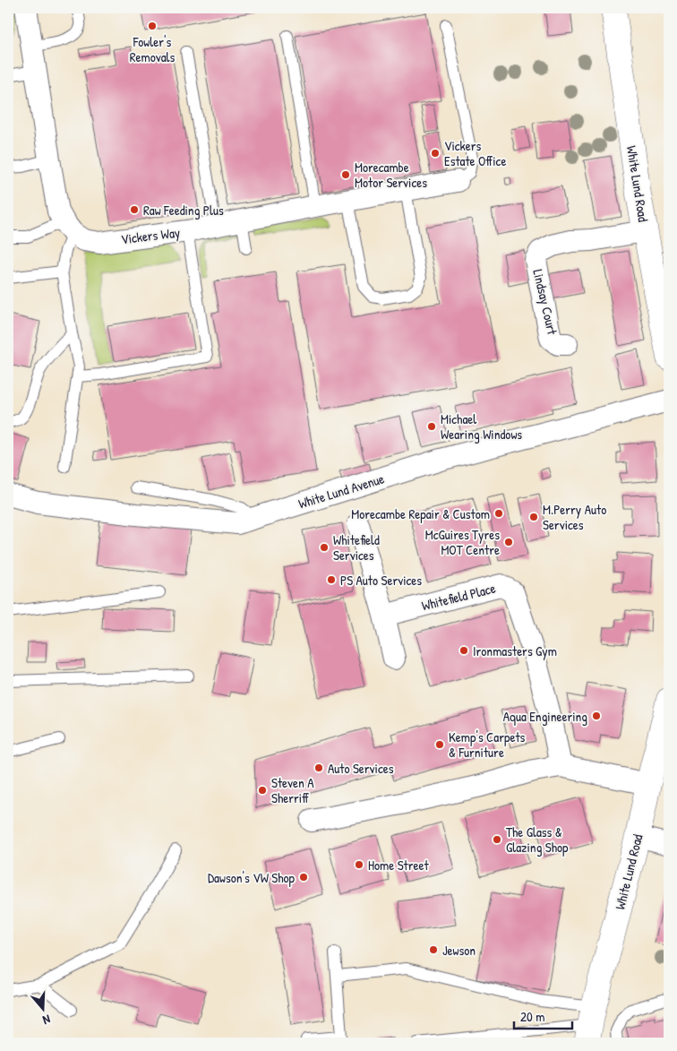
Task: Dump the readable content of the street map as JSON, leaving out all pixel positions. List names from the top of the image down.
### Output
{
  "streets": {
    "street": [
      "White Lund Road",
      "Vickers Way",
      "Lindsay Court",
      "White Lund Avenue",
      "Whitefield Place"
    ]
  },
  "crossings": [
    ["White Lund Road", "Lindsay Court"]
  ],
  "places": [
    "Fowler's Removals",
    "Vickers Estate Office",
    "Morecambe Motor Services",
    "Raw Feeding Plus",
    "Michael Wearing Windows",
    "Morecambe Repair & Custom",
    "M.Perry Auto Services",
    "McGuires Tyres MOT Centre",
    "Whitefield Services",
    "PS Auto Services",
    "Ironmasters Gym",
    "Aqua Engineering",
    "Kemp's Carpets & Furniture",
    "Auto Services",
    "Steven A Sherriff",
    "The Glass & Glazing Shop",
    "Home Street",
    "Dawson's VW Shop",
    "Jewson"
  ],
  "scale_bar": "20 m",
  "north": "bottom"
}
